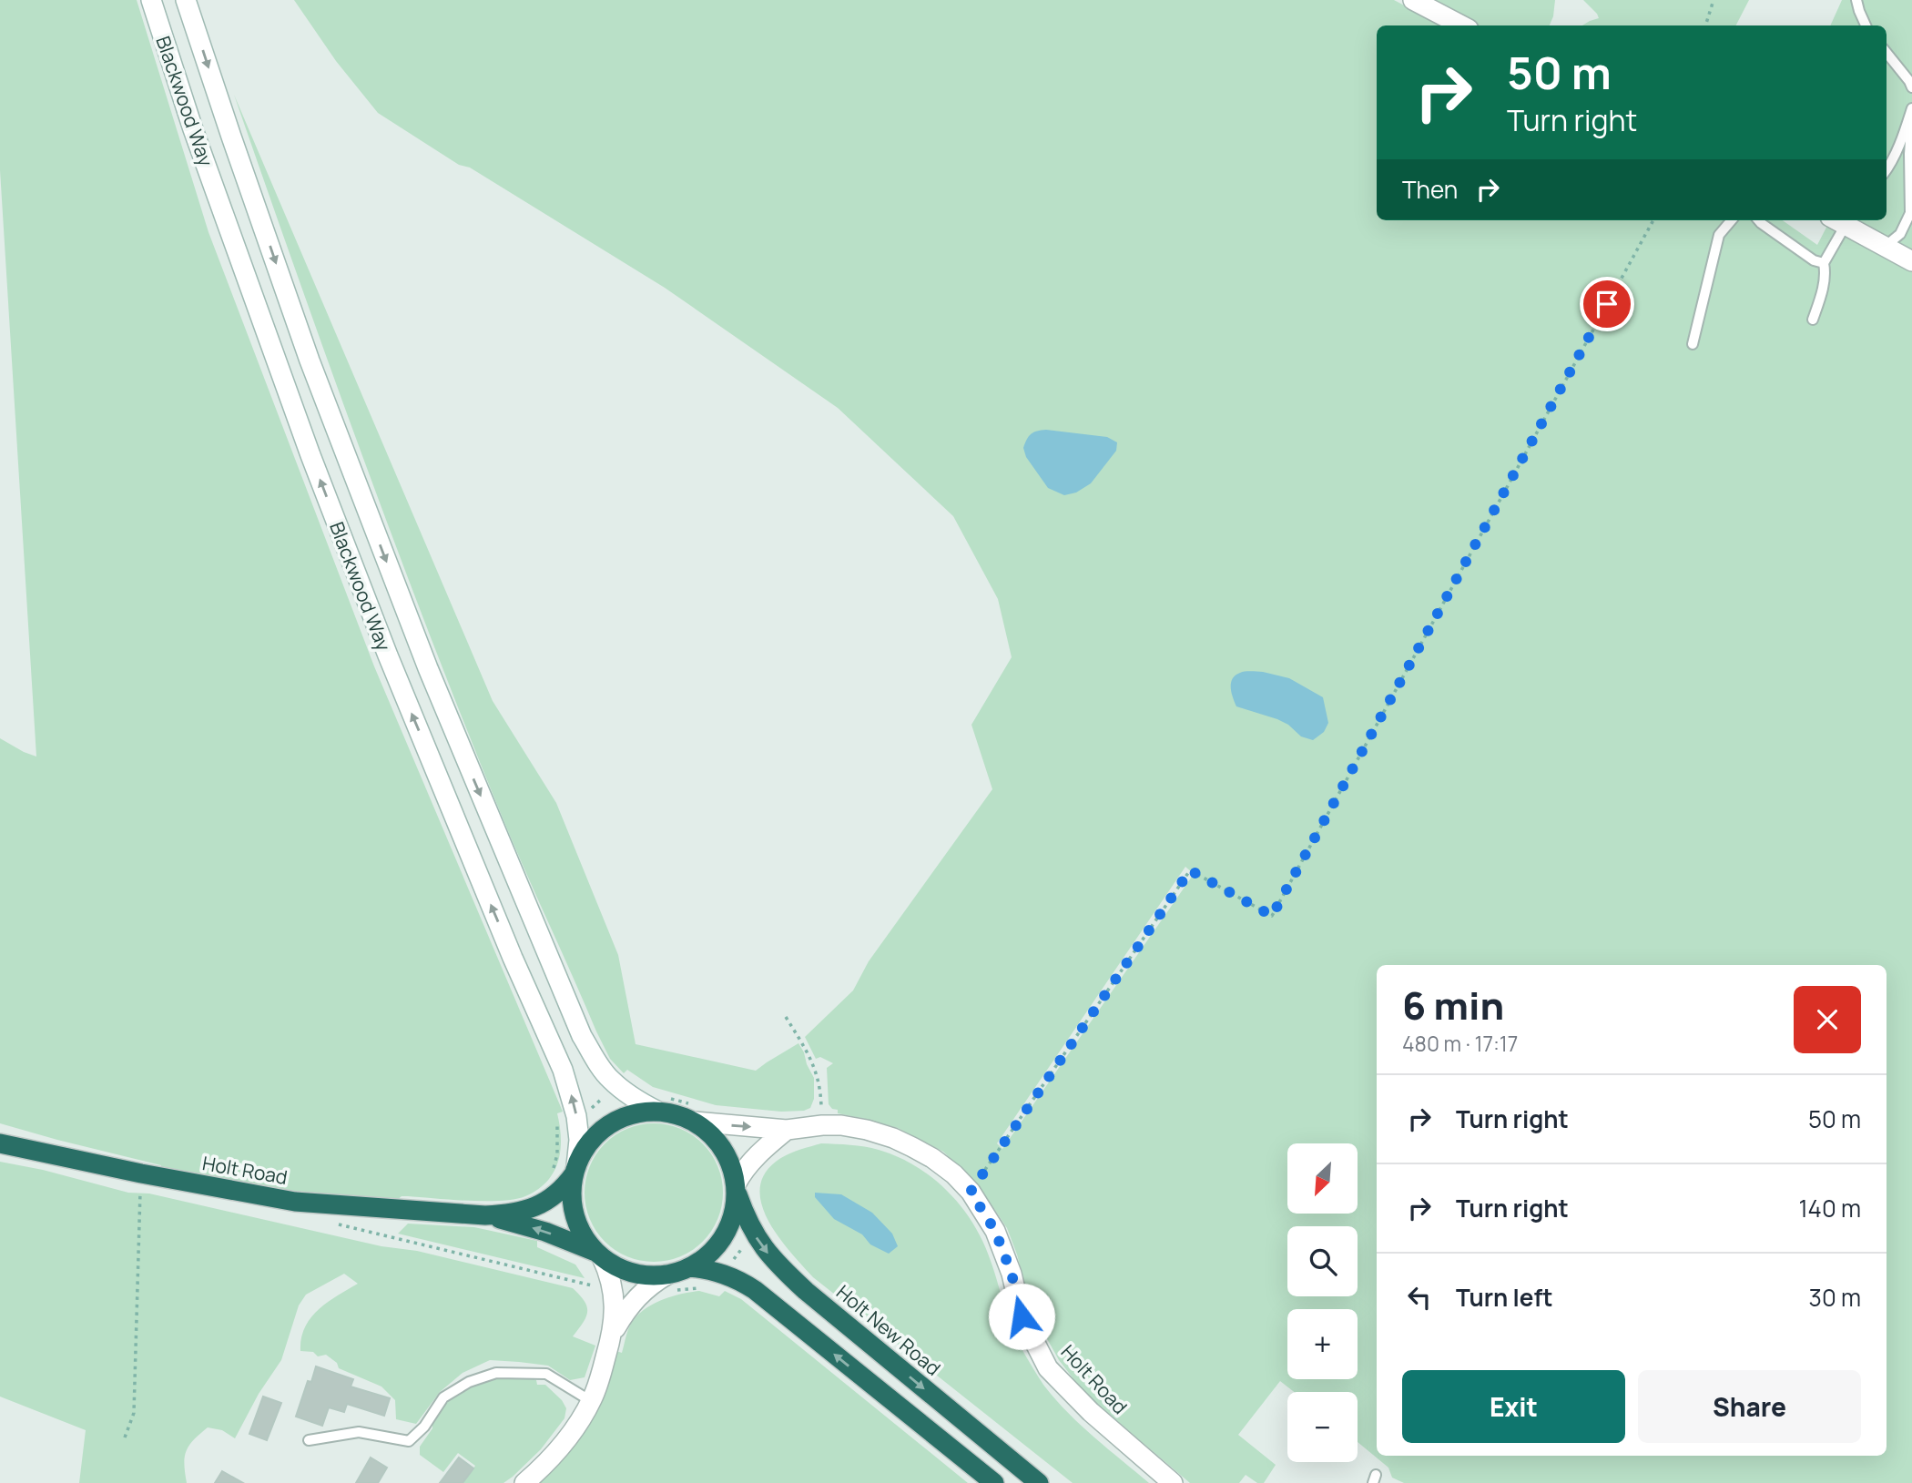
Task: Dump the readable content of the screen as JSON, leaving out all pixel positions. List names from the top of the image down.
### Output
{
  "streets": {
    "highway": ["Holt Road", "Holt New Road"],
    "street": ["Blackwood Way"]
  },
  "crossings": [
    ["Blackwood Way", "Holt Road"],
    ["Blackwood Way", "Holt New Road"],
    ["Holt Road", "Holt New Road"]
  ],
  "north": "bottom left",
  "page": {
    "turn": ["50 m", "Turn right"],
    "then": "Then",
    "heading": ["6 min", "480 m · 17:17"],
    "list": [
      {
        "name": "Turn right",
        "value": "50 m"
      },
      {
        "name": "Turn right",
        "value": "140 m"
      },
      {
        "name": "Turn left",
        "value": "30 m"
      }
    ],
    "map_buttons": ["+", "−"],
    "buttons": ["Exit", "Share"]
  }
}
